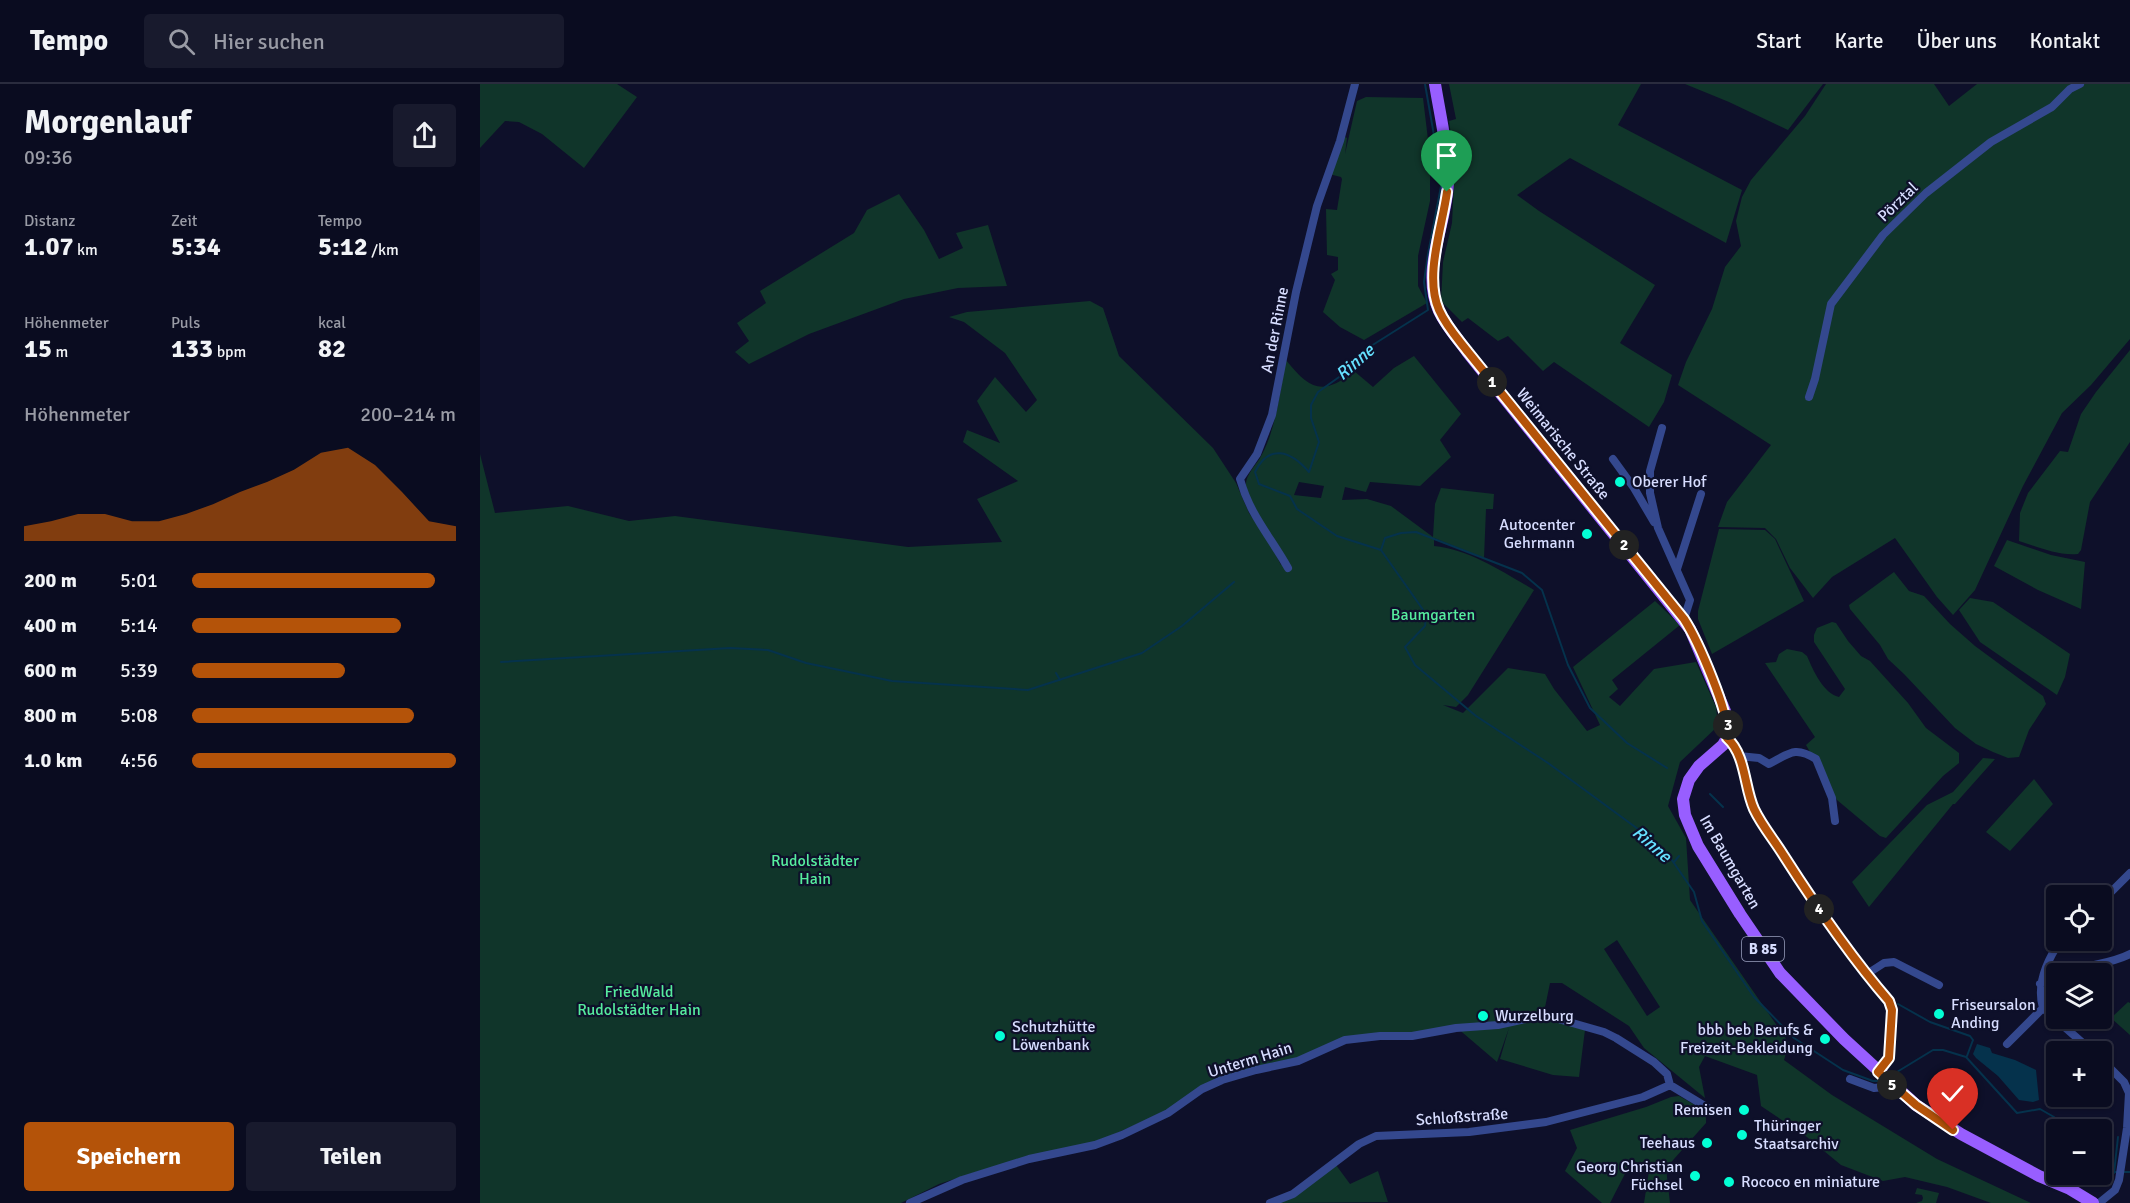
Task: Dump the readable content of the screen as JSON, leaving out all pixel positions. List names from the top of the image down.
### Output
{
  "streets": {
    "main road": ["Weimarische Straße", "Im Baumgarten", "B 85"],
    "street": [
      "Pörztal",
      "An der Rinne",
      "Unterm Hain",
      "Schloßstraße"
    ]
  },
  "crossings": [
    ["Weimarische Straße", "Im Baumgarten"],
    ["Im Baumgarten", "B 85"],
    ["Unterm Hain", "Schloßstraße"]
  ],
  "water": ["Rinne"],
  "parks": ["Baumgarten", "Rudolstädter Hain", "FriedWald Rudolstädter Hain"],
  "places": [
    "Oberer Hof",
    "Autocenter Gehrmann",
    "Friseursalon Anding",
    "Wurzelburg",
    "Schutzhütte Löwenbank",
    "bbb beb Berufs & Freizeit-Bekleidung",
    "Remisen",
    "Thüringer Staatsarchiv",
    "Teehaus",
    "Georg Christian Füchsel",
    "Rococo en miniature"
  ],
  "page": {
    "header": "Tempo",
    "search": "Hier suchen",
    "nav": [
      "Start",
      "Karte",
      "Über uns",
      "Kontakt"
    ],
    "heading": ["Morgenlauf", "09:36"],
    "stats": [
      ["Distanz", "1.07 km"],
      ["Zeit", "5:34"],
      ["Tempo", "5:12 /km"],
      ["Höhenmeter", "15 m"],
      ["Puls", "133 bpm"],
      ["kcal", "82"]
    ],
    "pins": [
      "1",
      "2",
      "3",
      "4",
      "5"
    ],
    "chart": ["Höhenmeter", "200–214 m"],
    "list": [
      {
        "name": "200 m",
        "note": "5:01"
      },
      {
        "name": "400 m",
        "note": "5:14"
      },
      {
        "name": "600 m",
        "note": "5:39"
      },
      {
        "name": "800 m",
        "note": "5:08"
      },
      {
        "name": "1.0 km",
        "note": "4:56"
      }
    ],
    "map_buttons": ["+", "−"],
    "buttons": ["Speichern", "Teilen"]
  }
}
